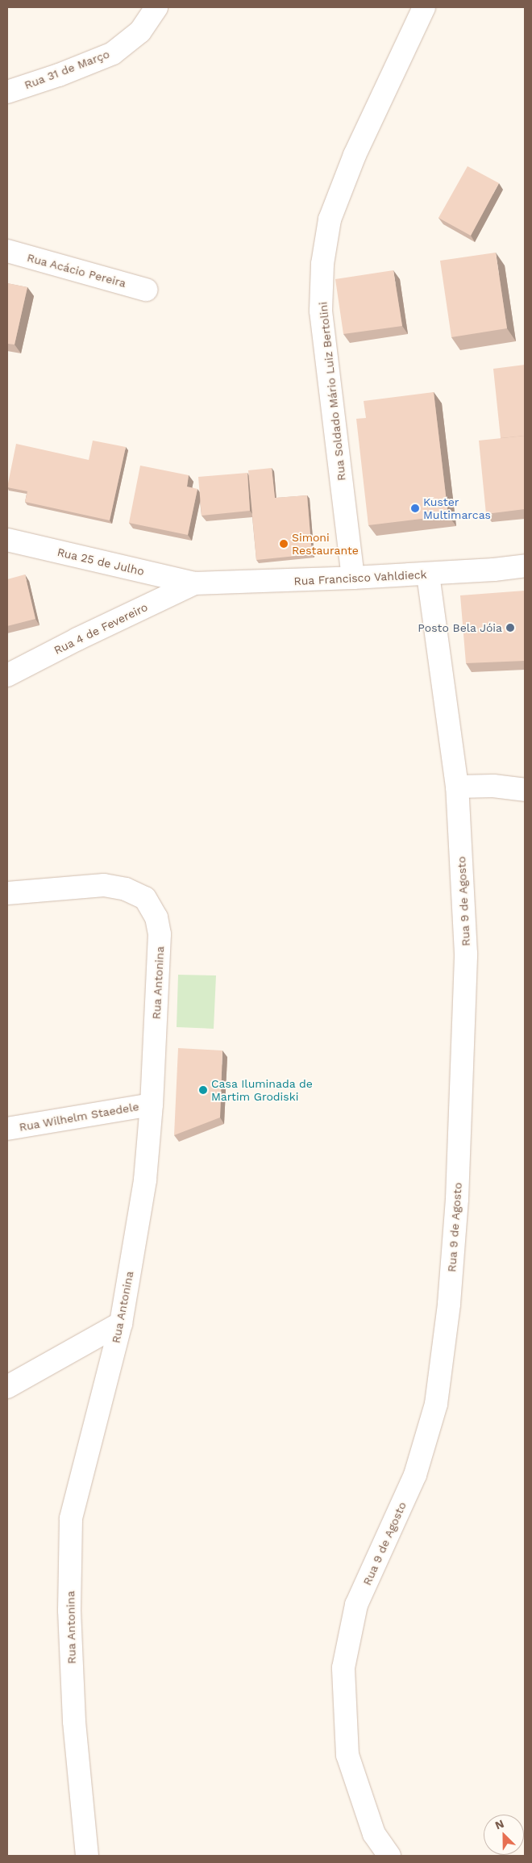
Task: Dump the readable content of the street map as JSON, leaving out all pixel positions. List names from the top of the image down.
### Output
{
  "streets": {
    "street": [
      "Rua 31 de Março",
      "Rua Acácio Pereira",
      "Rua Soldado Mário Luiz Bertolini",
      "Rua 25 de Julho",
      "Rua Francisco Vahldieck",
      "Rua 4 de Fevereiro",
      "Rua 9 de Agosto",
      "Rua Antonina",
      "Rua Wilhelm Staedele"
    ]
  },
  "crossings": [
    ["Rua Soldado Mário Luiz Bertolini", "Rua Francisco Vahldieck"],
    ["Rua 25 de Julho", "Rua Francisco Vahldieck"],
    ["Rua 25 de Julho", "Rua 4 de Fevereiro"],
    ["Rua Francisco Vahldieck", "Rua 4 de Fevereiro"],
    ["Rua Francisco Vahldieck", "Rua 9 de Agosto"],
    ["Rua Antonina", "Rua Wilhelm Staedele"]
  ],
  "places": [
    "Kuster Multimarcas",
    "Simoni Restaurante",
    "Posto Bela Jóia",
    "Casa Iluminada de Martim Grodiski"
  ],
  "north": "top left"
}
